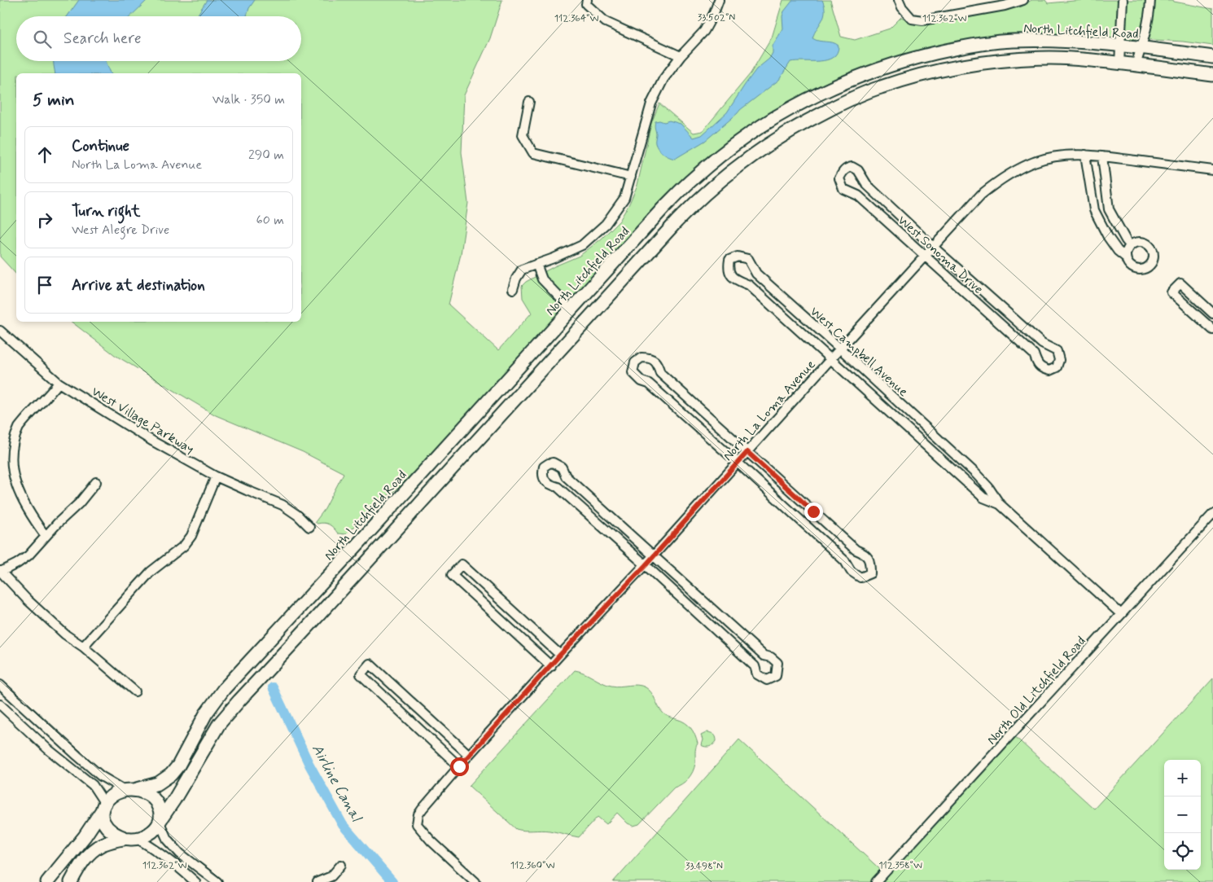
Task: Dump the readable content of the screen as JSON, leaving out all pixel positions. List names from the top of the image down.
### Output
{
  "streets": {
    "main road": ["North Litchfield Road"],
    "street": [
      "West Sonoma Drive",
      "West Campbell Avenue",
      "North La Loma Avenue",
      "West Village Parkway",
      "North Old Litchfield Road"
    ]
  },
  "crossings": [
    ["West Sonoma Drive", "North La Loma Avenue"],
    ["West Campbell Avenue", "North La Loma Avenue"],
    ["West Campbell Avenue", "North Old Litchfield Road"]
  ],
  "water": ["Airline Canal"],
  "page": {
    "search": "Search here",
    "heading": ["5 min", "Walk · 350 m"],
    "list": [
      ["Continue", "North La Loma Avenue", "290 m"],
      ["Turn right", "West Alegre Drive", "60 m"],
      "Arrive at destination"
    ],
    "map_buttons": ["+", "−"]
  },
  "coordinates": [
    "33.502°N",
    "112.364°W",
    "112.362°W",
    "112.360°W",
    "112.358°W",
    "33.498°N"
  ]
}
